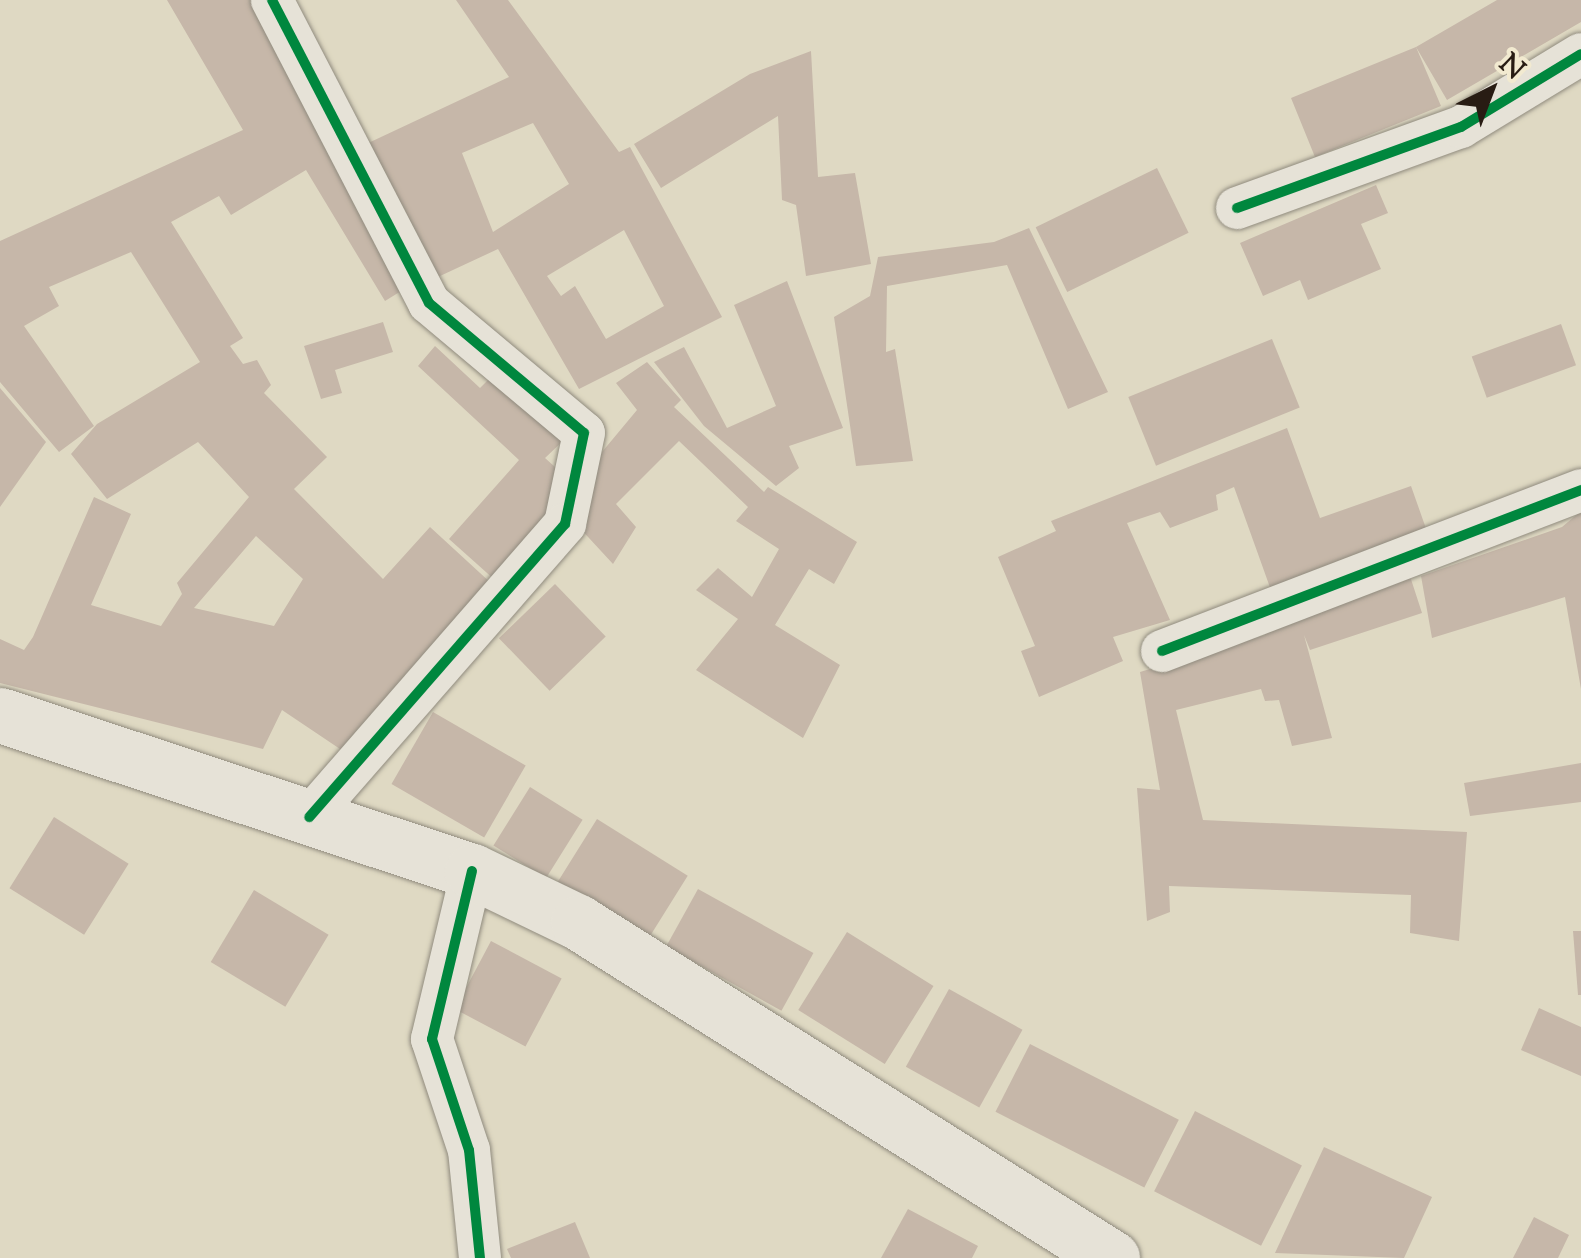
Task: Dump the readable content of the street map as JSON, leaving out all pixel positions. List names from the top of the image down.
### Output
{
  "north": "top right"
}
